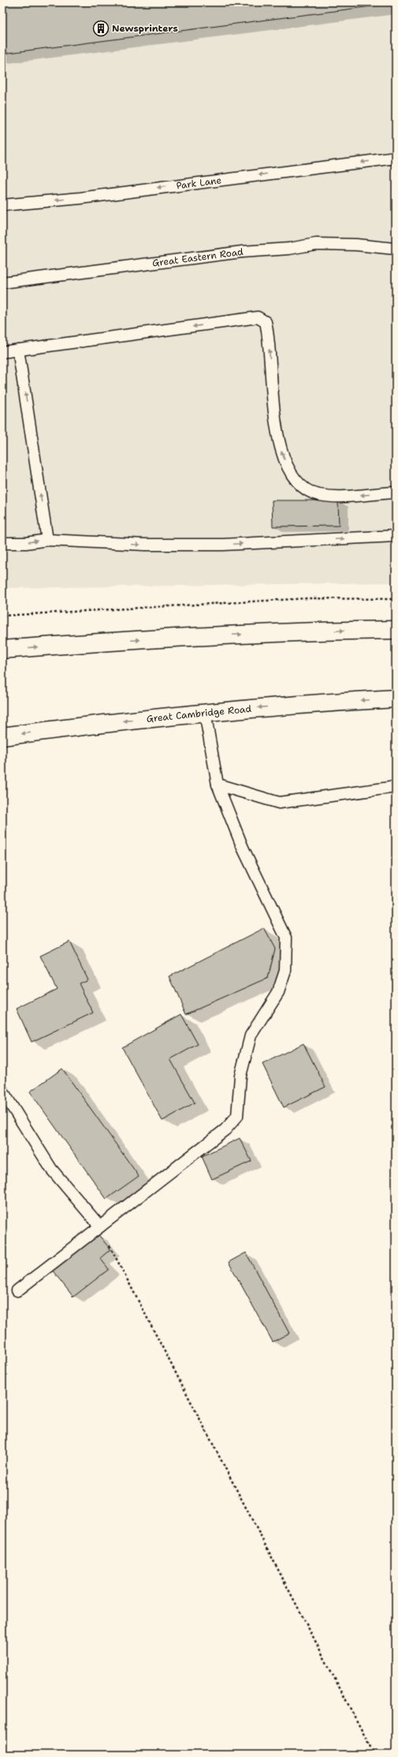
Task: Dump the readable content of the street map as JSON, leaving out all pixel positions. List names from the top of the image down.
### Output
{
  "streets": {
    "highway": ["Great Cambridge Road"],
    "lane": ["Park Lane", "Great Eastern Road"]
  },
  "one_way": ["Park Lane"],
  "places": {
    "building": ["Newsprinters"]
  }
}
